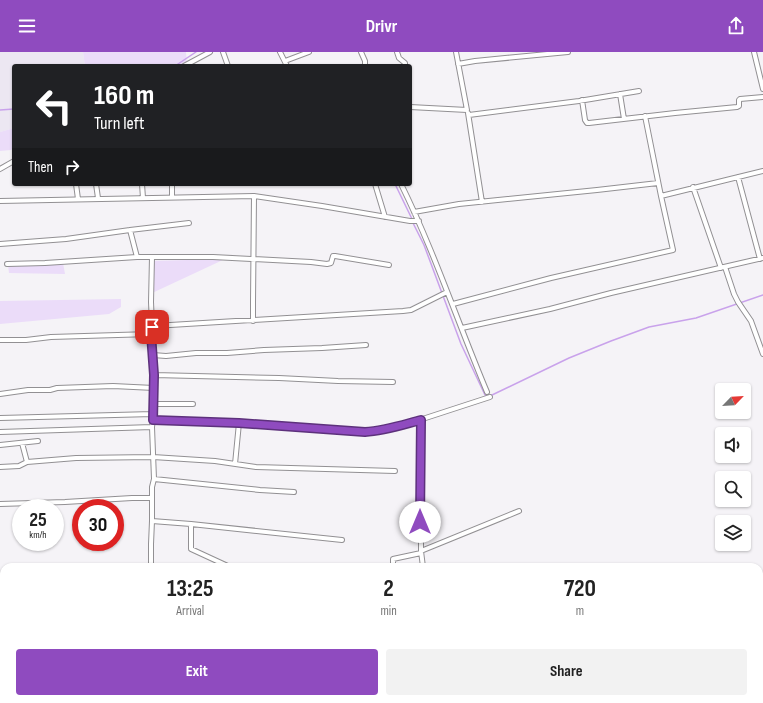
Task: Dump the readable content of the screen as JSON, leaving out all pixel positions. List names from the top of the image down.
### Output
{
  "north": "top right",
  "page": {
    "header": "Drivr",
    "turn": ["160 m", "Turn left"],
    "then": "Then",
    "speed": "25 km/h",
    "limit": "30",
    "eta": [
      "13:25",
      "Arrival",
      "2",
      "min",
      "720",
      "m"
    ],
    "buttons": ["Exit", "Share"]
  }
}
